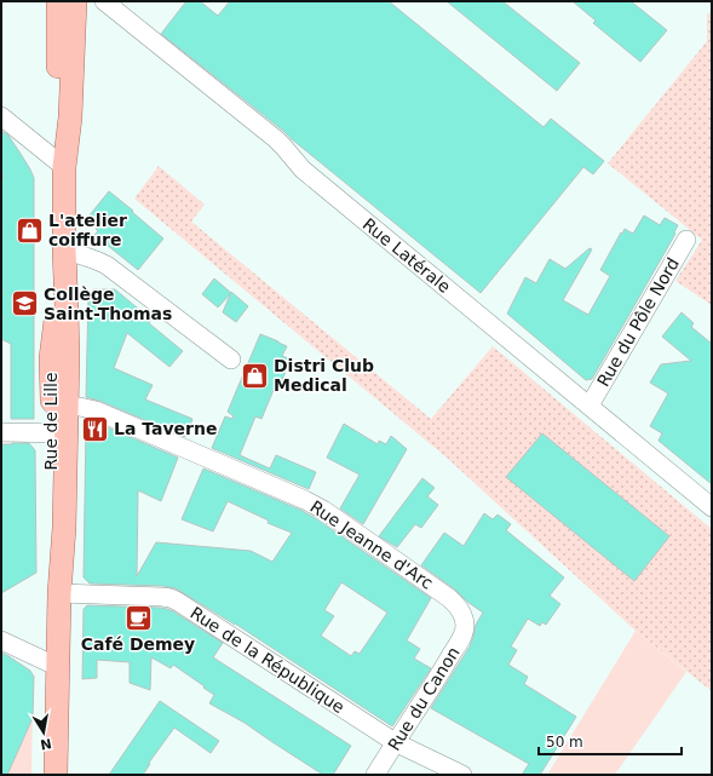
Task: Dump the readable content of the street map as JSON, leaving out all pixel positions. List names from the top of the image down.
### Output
{
  "streets": {
    "main road": ["Rue de Lille"],
    "street": [
      "Rue Latérale",
      "Rue du Pôle Nord",
      "Rue Jeanne d'Arc",
      "Rue de la République",
      "Rue du Canon"
    ]
  },
  "crossings": [
    ["Rue Latérale", "Rue du Pôle Nord"],
    ["Rue de Lille", "Rue Jeanne d'Arc"],
    ["Rue de Lille", "Rue de la République"],
    ["Rue Jeanne d'Arc", "Rue du Canon"],
    ["Rue de la République", "Rue du Canon"]
  ],
  "places": {
    "shop": ["L'atelier coiffure", "Distri Club Medical"],
    "school or university": ["Collège Saint-Thomas"],
    "restaurant": ["La Taverne"],
    "cafe": ["Café Demey"]
  },
  "scale_bar": "50 m",
  "north": "bottom"
}
